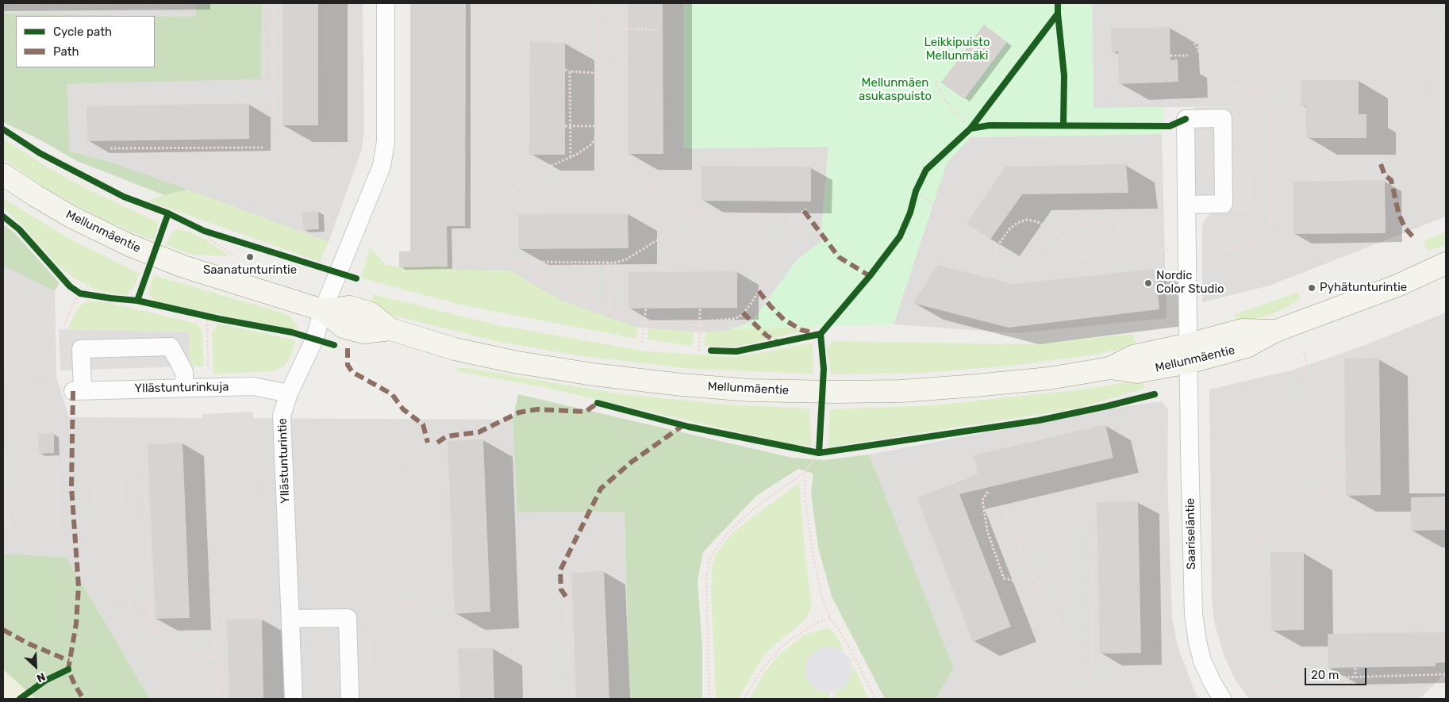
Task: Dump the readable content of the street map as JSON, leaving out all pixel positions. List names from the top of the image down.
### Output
{
  "streets": {
    "main road": ["Mellunmäentie"],
    "street": ["Yllästunturinkuja", "Yllästunturintie", "Saariseläntie"]
  },
  "crossings": [
    ["Mellunmäentie", "Yllästunturintie"],
    ["Mellunmäentie", "Saariseläntie"],
    ["Yllästunturinkuja", "Yllästunturintie"]
  ],
  "parks": ["Leikkipuisto Mellunmäki", "Mellunmäen asukaspuisto"],
  "places": ["Saanatunturintie", "Nordic Color Studio", "Pyhätunturintie"],
  "legend": ["Cycle path", "Path"],
  "scale_bar": "20 m",
  "north": "bottom right"
}
